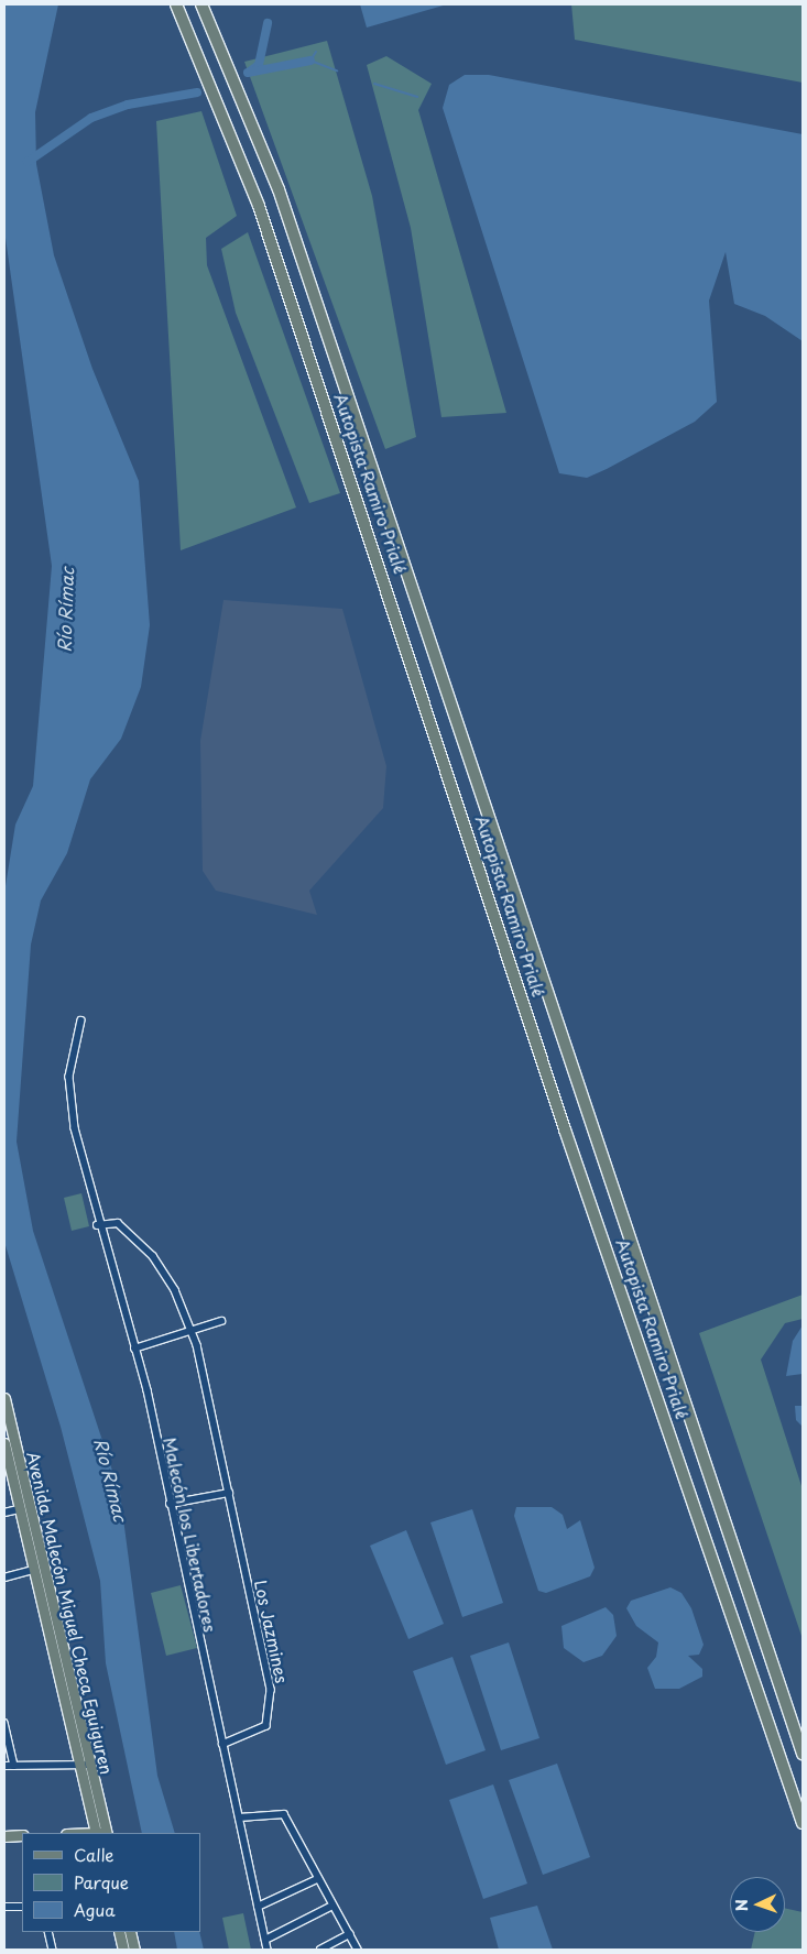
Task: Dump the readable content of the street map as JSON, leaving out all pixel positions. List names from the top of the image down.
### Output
{
  "streets": {
    "highway": ["Autopista Ramiro Prialé"],
    "main road": ["Avenida Malecón Miguel Checa Eguiguren"],
    "street": ["Malecón los Libertadores", "Los Jazmines"]
  },
  "crossings": [
    ["Malecón los Libertadores", "Los Jazmines"]
  ],
  "water": ["Río Rímac"],
  "legend": ["Calle", "Parque", "Agua"],
  "north": "left"
}
